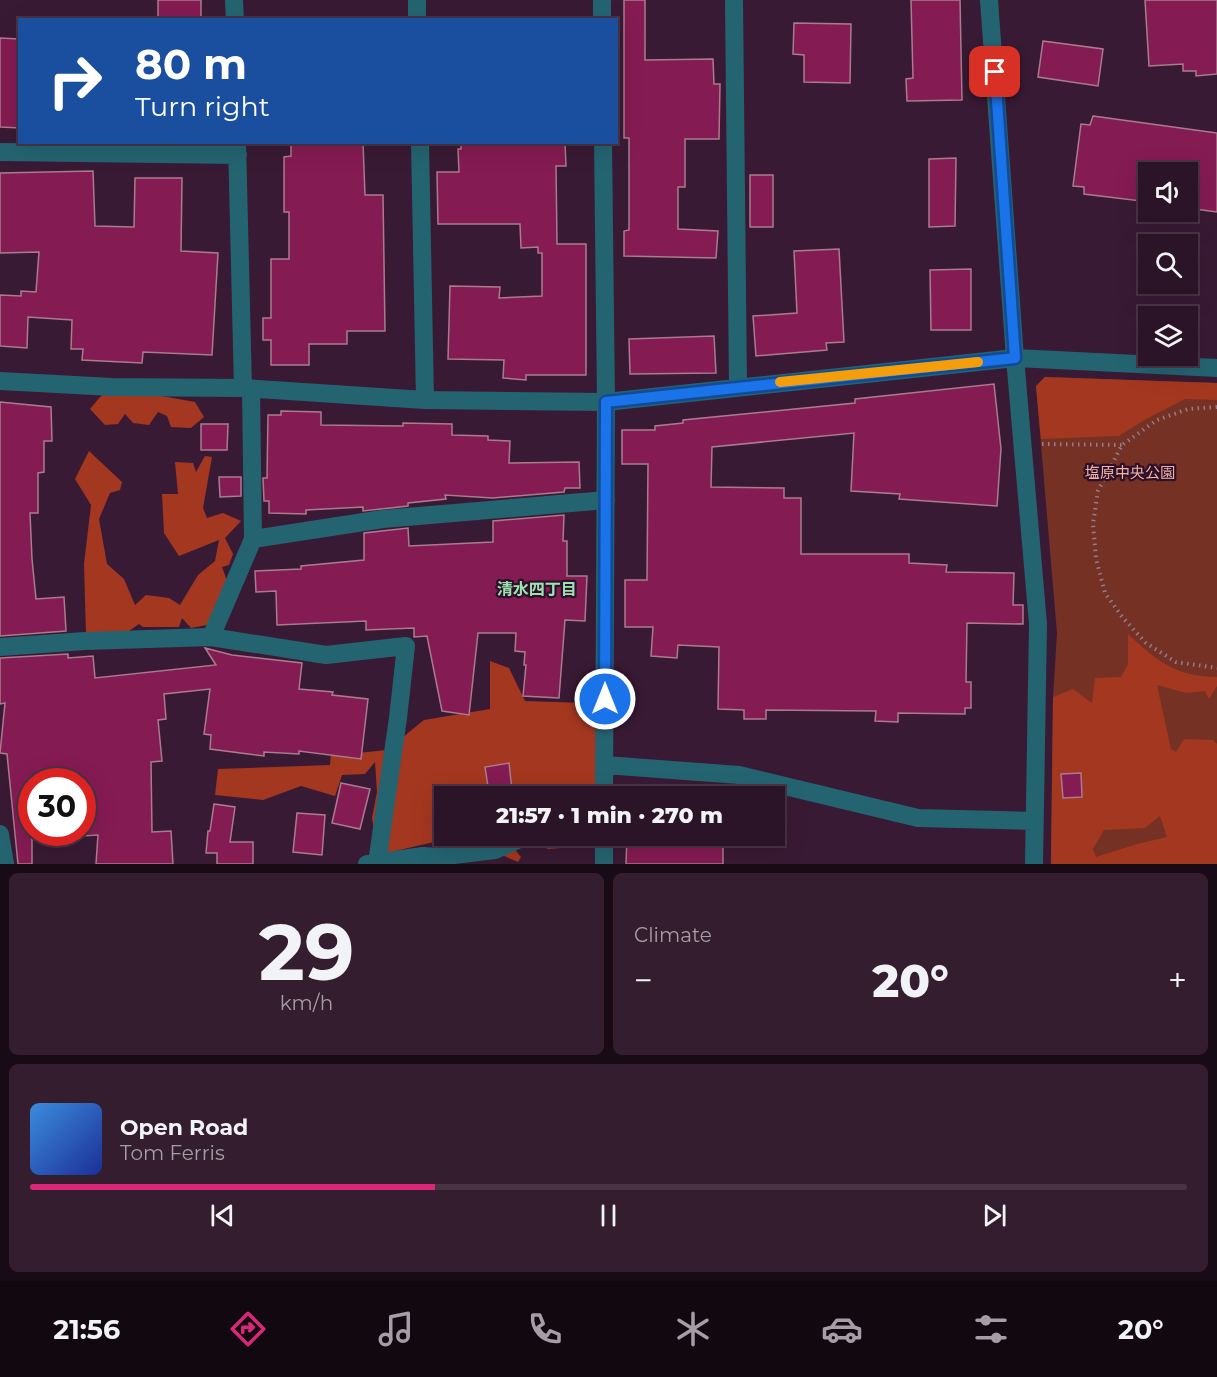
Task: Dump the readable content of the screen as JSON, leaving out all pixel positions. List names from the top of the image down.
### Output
{
  "districts": ["清水四丁目"],
  "parks": ["塩原中央公園"],
  "page": {
    "turn": ["80 m", "Turn right"],
    "limit": "30",
    "trip": "21:57 · 1 min · 270 m",
    "tile": [
      ["29", "km/h"],
      "Climate"
    ],
    "heat": ["−", "20°", "+"],
    "song": ["Open Road", "Tom Ferris"],
    "tabs": ["21:56", "20°"]
  }
}
